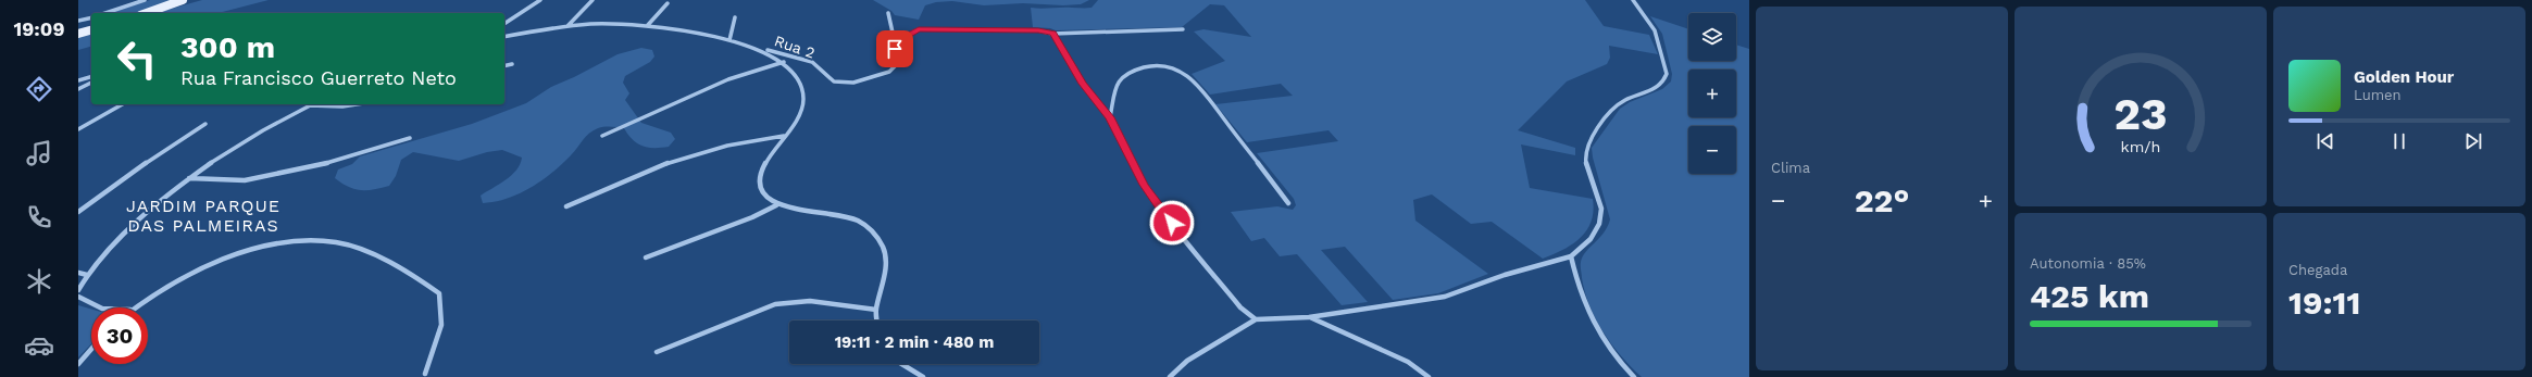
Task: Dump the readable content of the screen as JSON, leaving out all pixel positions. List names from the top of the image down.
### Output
{
  "streets": {
    "street": ["Rua 2"]
  },
  "districts": ["JARDIM PARQUE DAS PALMEIRAS"],
  "page": {
    "tabs": "19:09",
    "tile": [
      "Clima",
      ["Autonomia · 85%", "425 km"],
      ["Chegada", "19:11"]
    ],
    "map_buttons": ["+", "−"],
    "turn": ["300 m", "Rua Francisco Guerreto Neto"],
    "song": ["Golden Hour", "Lumen"],
    "heat": ["−", "22°", "+"],
    "limit": "30",
    "trip": "19:11 · 2 min · 480 m",
    "gauge": ["23", "km/h"]
  }
}
